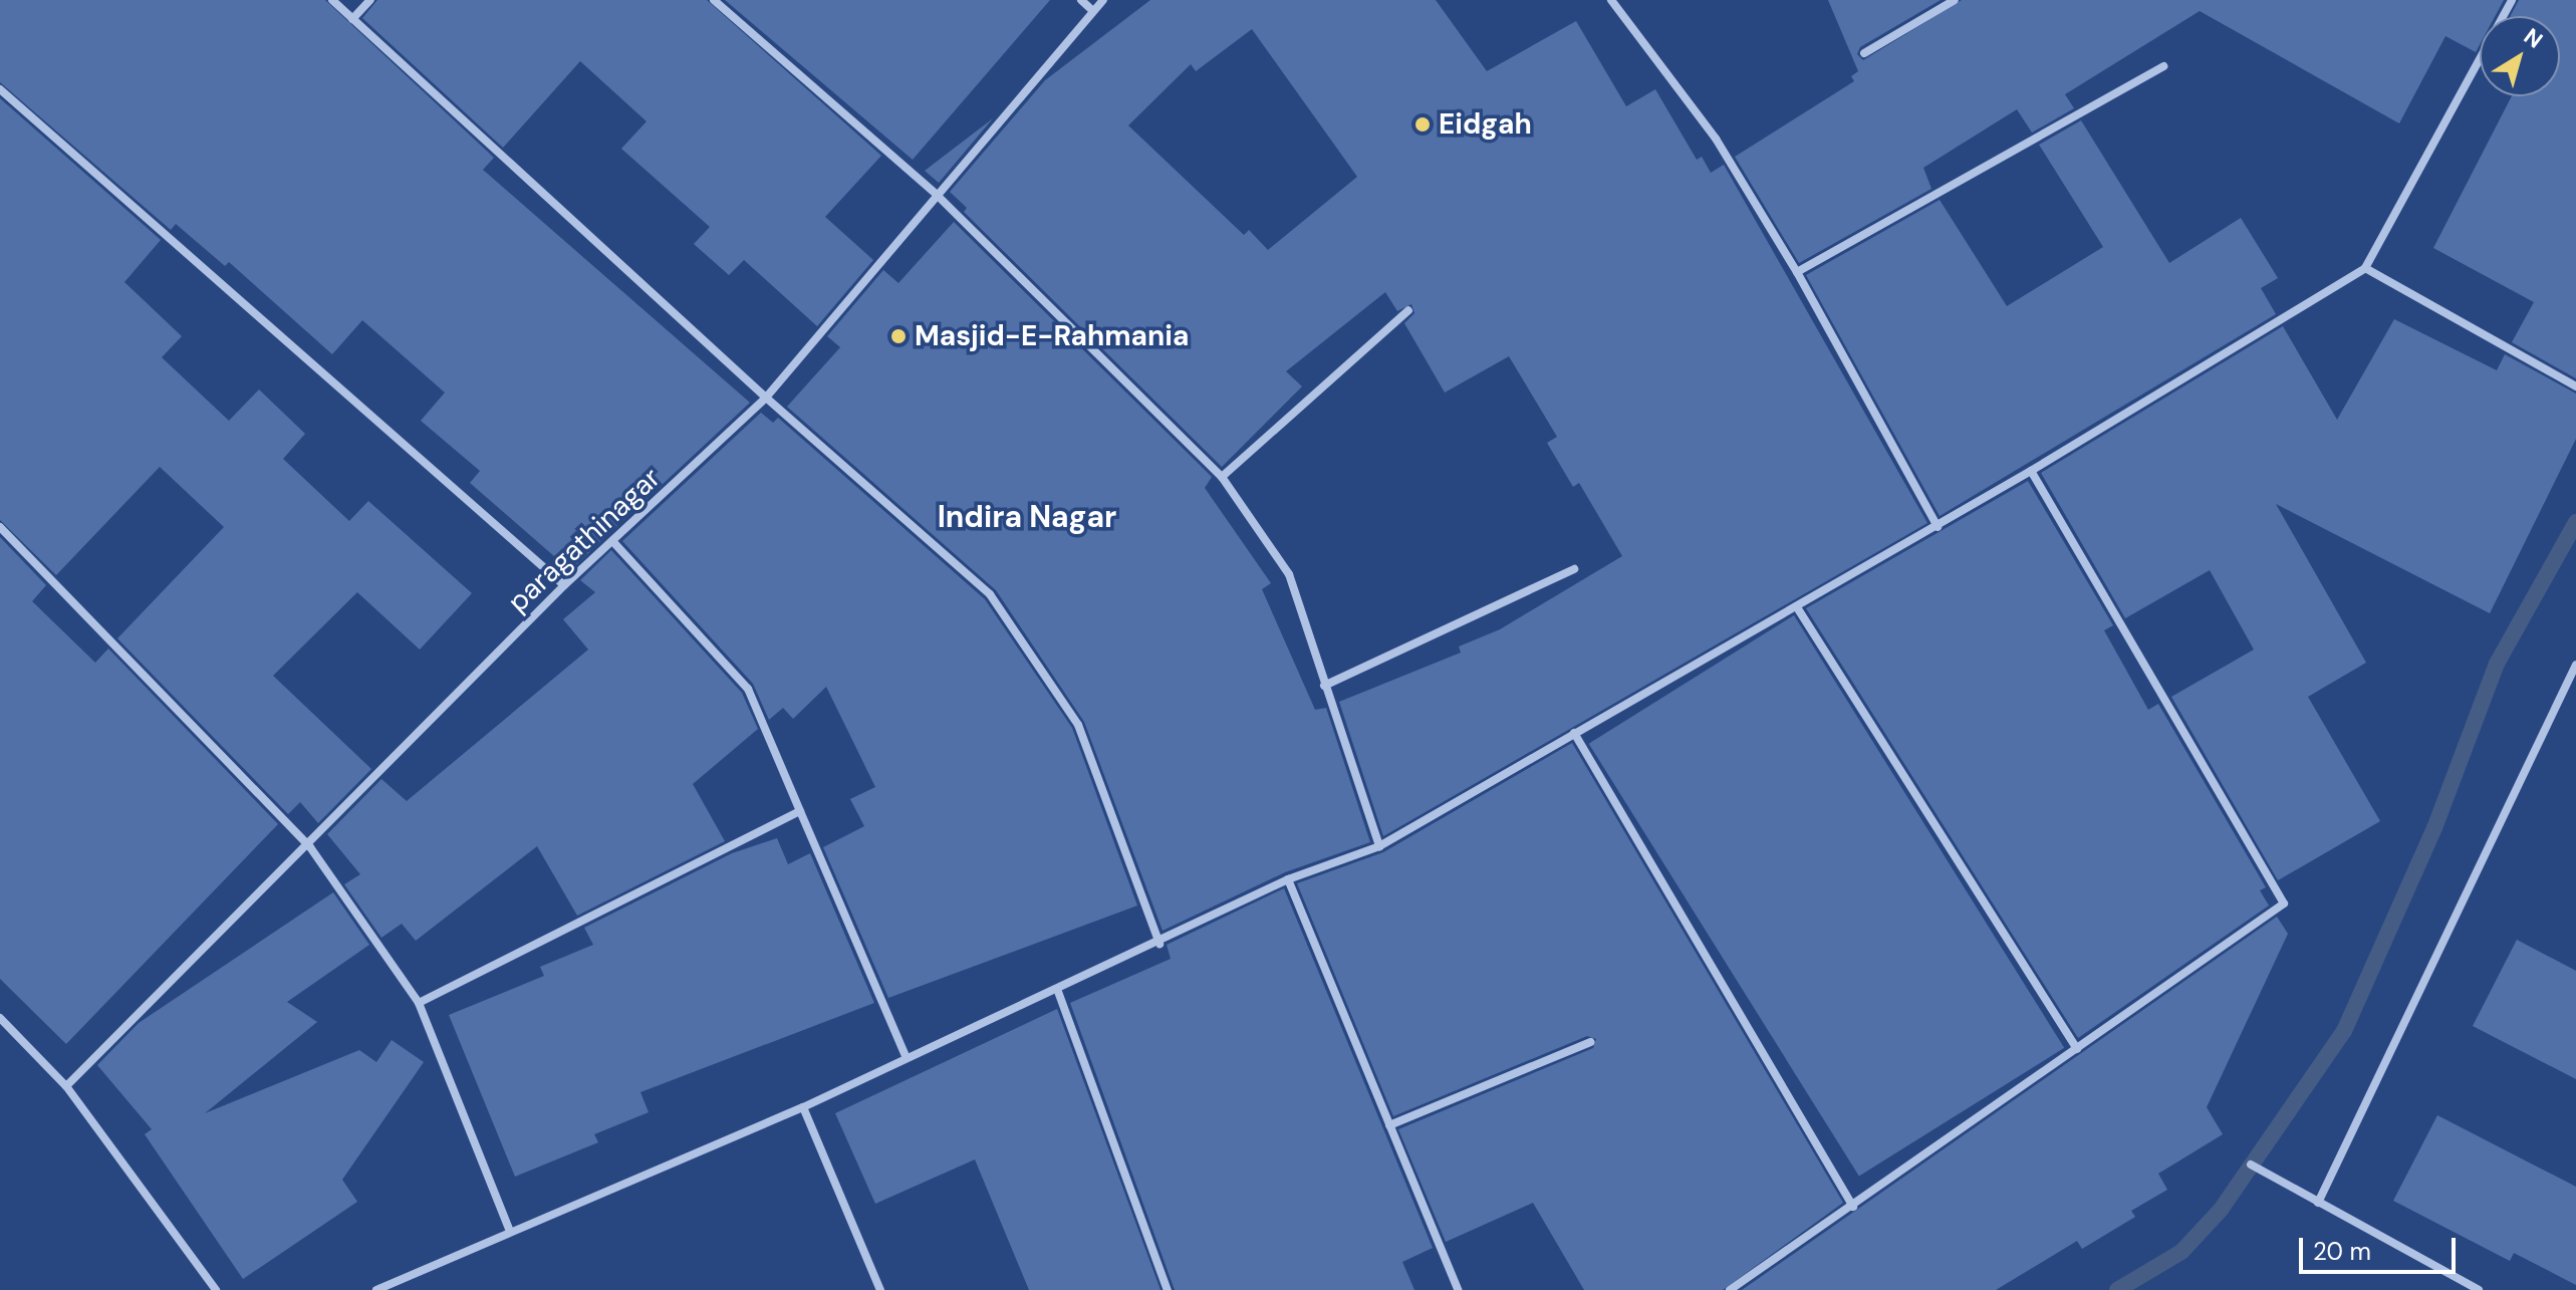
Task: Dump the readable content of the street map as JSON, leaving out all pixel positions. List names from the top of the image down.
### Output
{
  "streets": {
    "street": ["paragathinagar"]
  },
  "districts": ["Indira Nagar"],
  "places": ["Eidgah", "Masjid-E-Rahmania"],
  "scale_bar": "20 m",
  "north": "top right"
}
